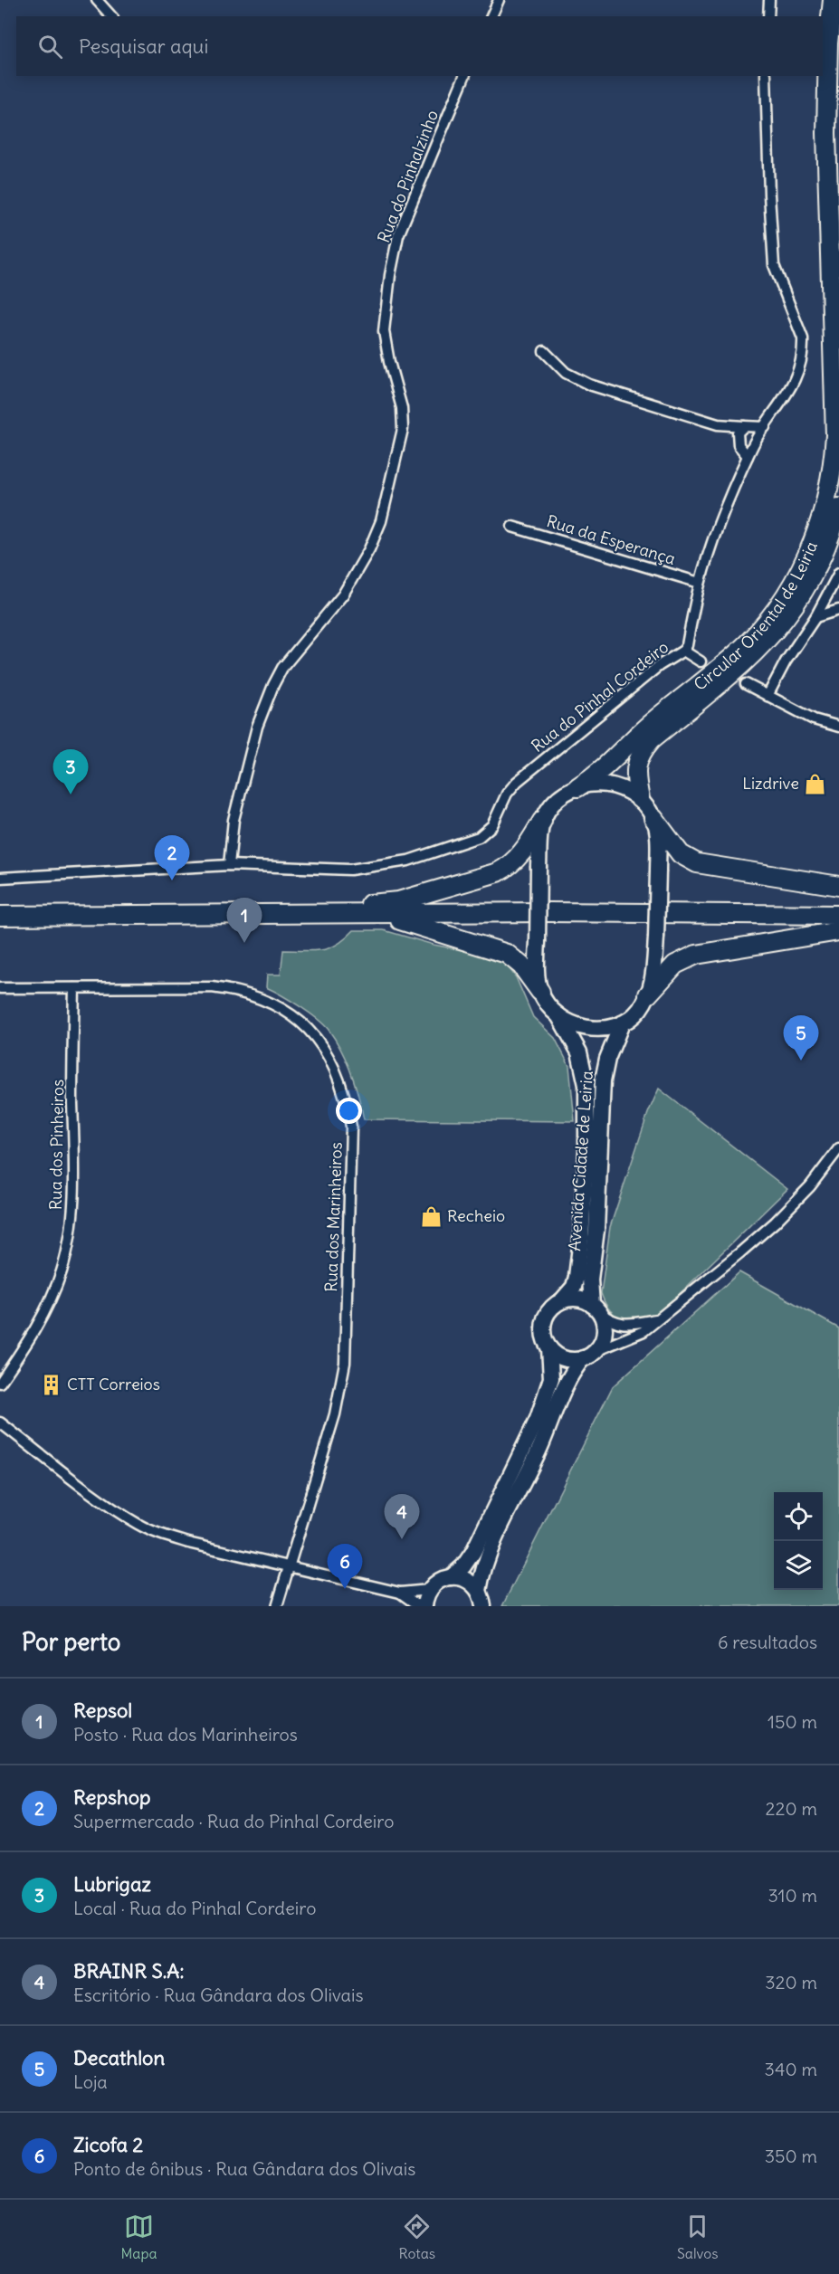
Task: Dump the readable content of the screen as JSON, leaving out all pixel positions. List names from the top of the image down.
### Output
{
  "streets": {
    "highway": ["Circular Oriental de Leiria"],
    "main road": ["Avenida Cidade de Leiria"],
    "street": [
      "Rua do Pinhalzinho",
      "Rua da Esperança",
      "Rua do Pinhal Cordeiro",
      "Rua dos Pinheiros",
      "Rua dos Marinheiros"
    ]
  },
  "crossings": [
    ["Rua do Pinhalzinho", "Rua do Pinhal Cordeiro"],
    ["Rua da Esperança", "Rua do Pinhal Cordeiro"],
    ["Rua dos Pinheiros", "Rua dos Marinheiros"]
  ],
  "places": {
    "shop": ["Lizdrive", "Recheio"],
    "building": ["CTT Correios"]
  },
  "page": {
    "search": "Pesquisar aqui",
    "pins": [
      "3",
      "2",
      "1",
      "5",
      "4",
      "6"
    ],
    "heading": ["Por perto", "6 resultados"],
    "list": [
      {
        "mark": "1",
        "name": "Repsol",
        "note": "Posto · Rua dos Marinheiros",
        "value": "150 m"
      },
      {
        "mark": "2",
        "name": "Repshop",
        "note": "Supermercado · Rua do Pinhal Cordeiro",
        "value": "220 m"
      },
      {
        "mark": "3",
        "name": "Lubrigaz",
        "note": "Local · Rua do Pinhal Cordeiro",
        "value": "310 m"
      },
      {
        "mark": "4",
        "name": "BRAINR S.A:",
        "note": "Escritório · Rua Gândara dos Olivais",
        "value": "320 m"
      },
      {
        "mark": "5",
        "name": "Decathlon",
        "note": "Loja",
        "value": "340 m"
      },
      {
        "mark": "6",
        "name": "Zicofa 2",
        "note": "Ponto de ônibus · Rua Gândara dos Olivais",
        "value": "350 m"
      }
    ],
    "nav": ["Mapa", "Rotas", "Salvos"]
  }
}
